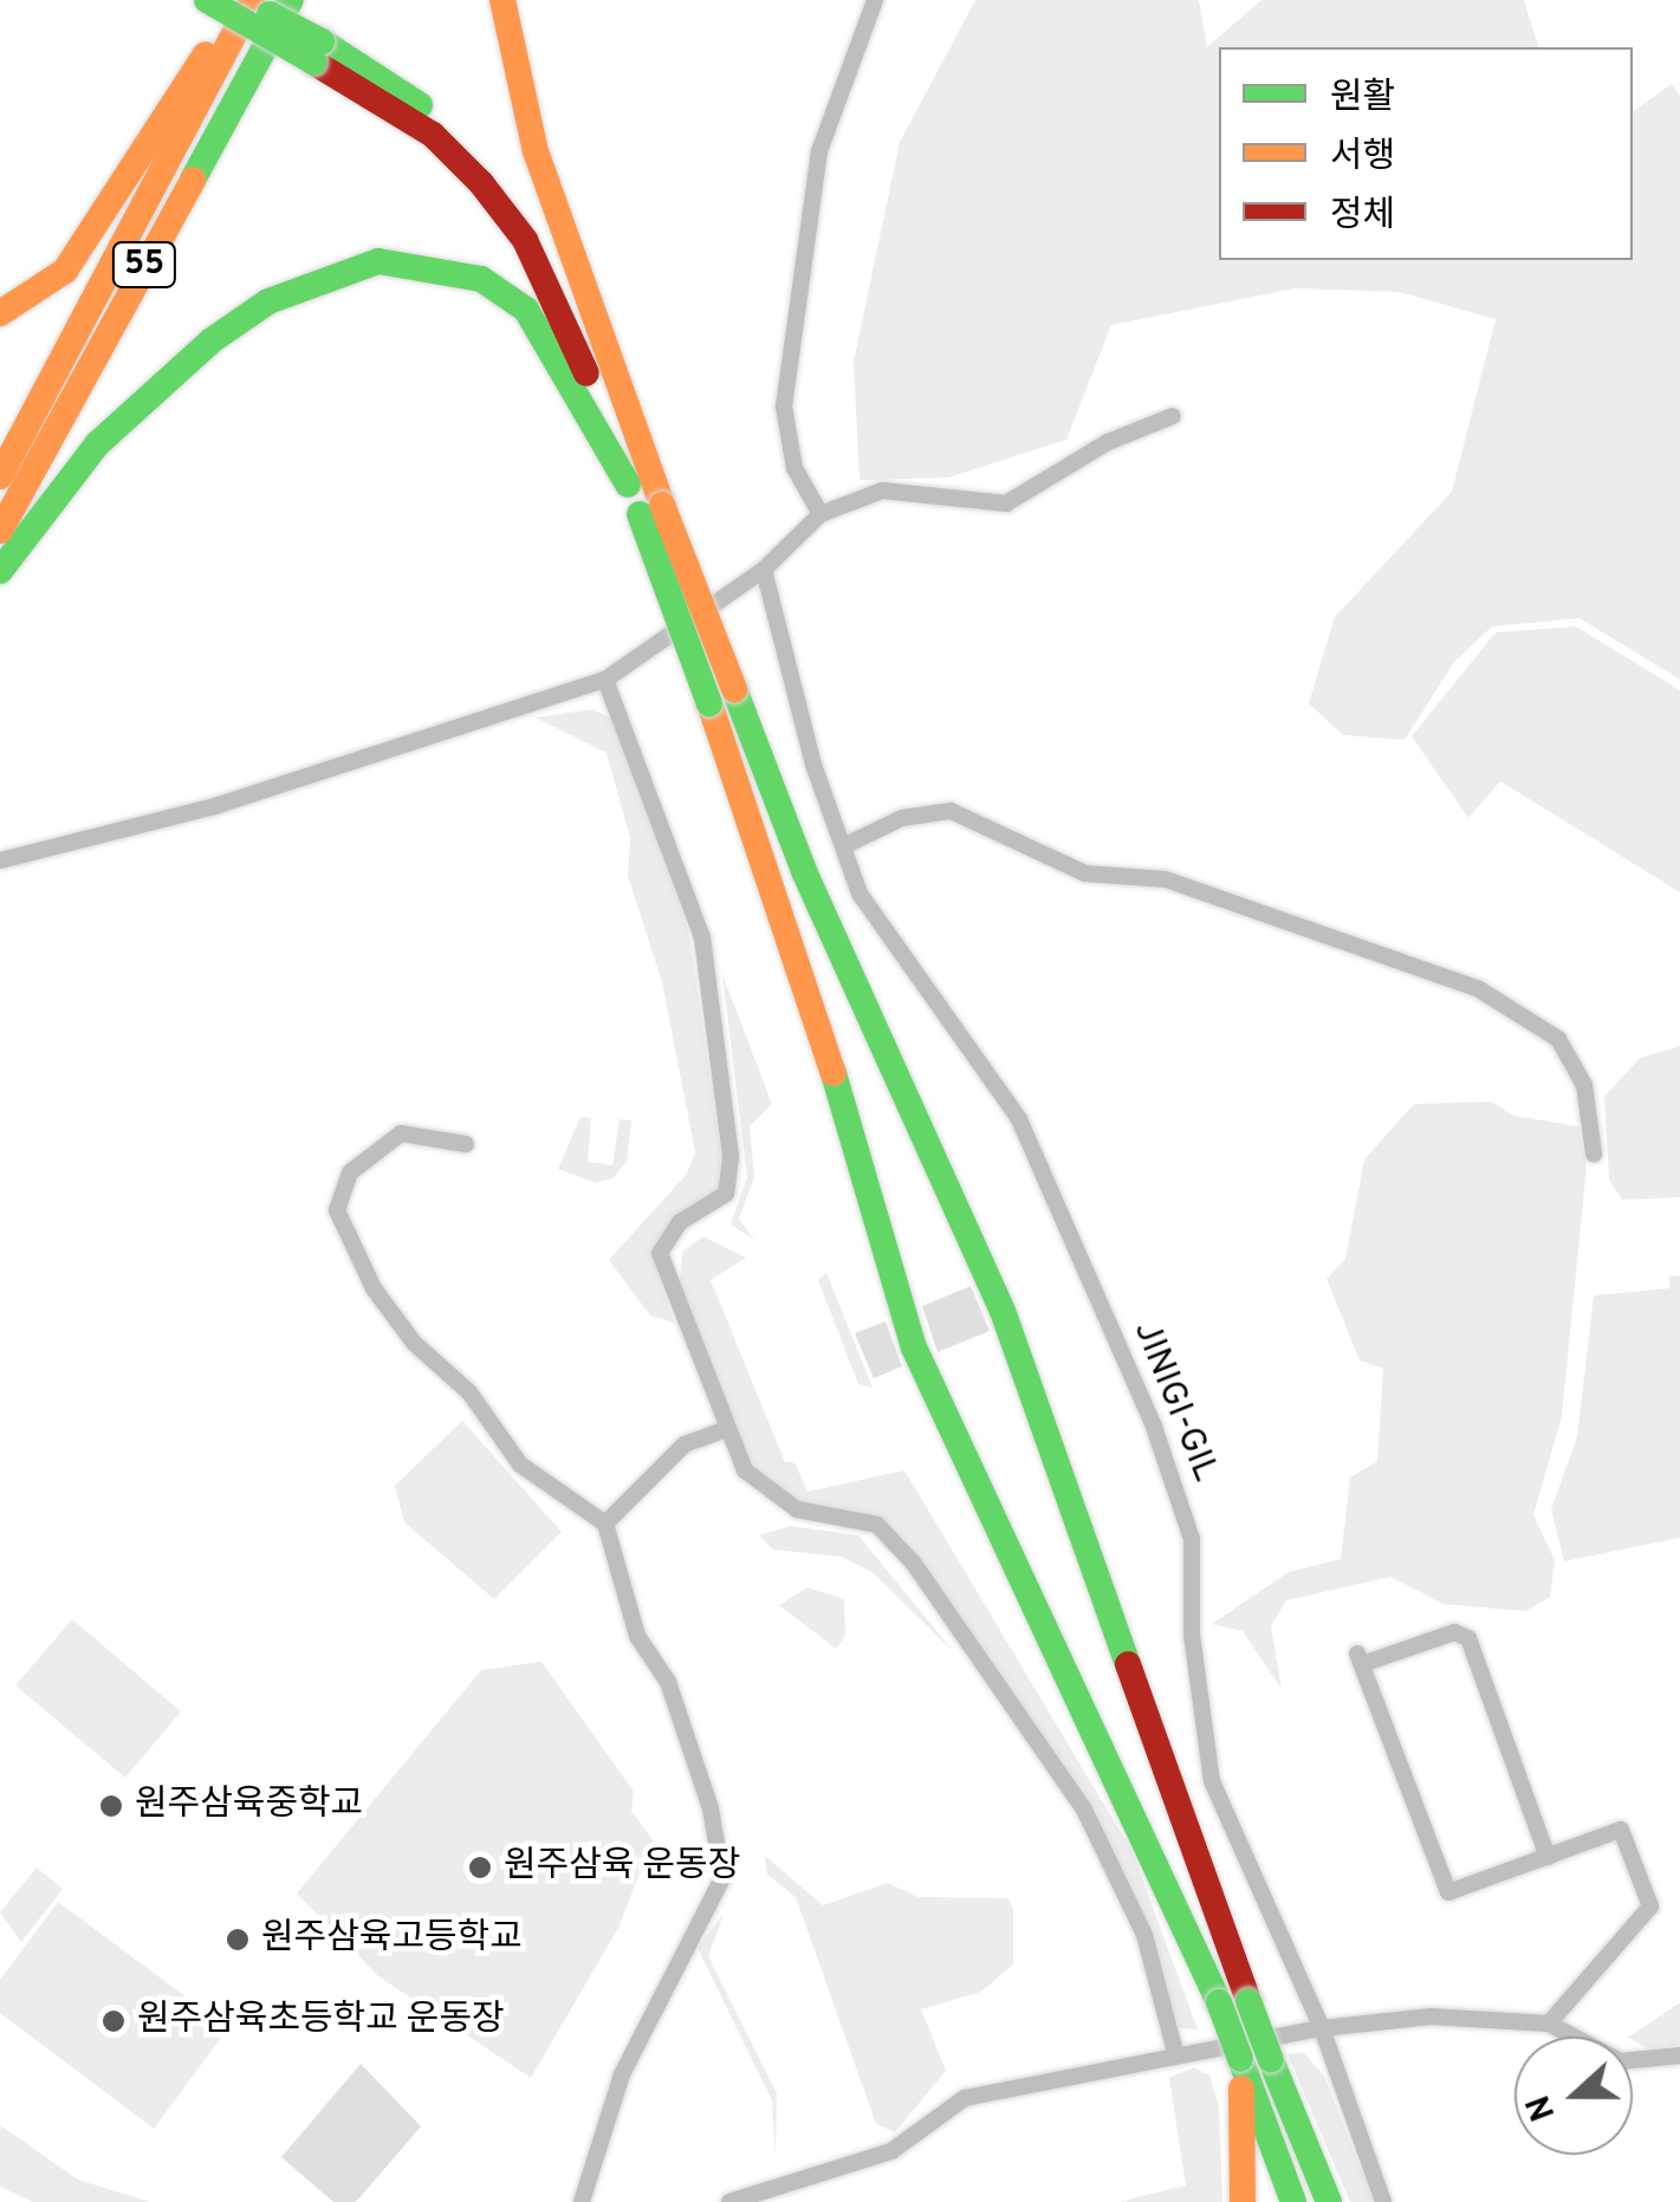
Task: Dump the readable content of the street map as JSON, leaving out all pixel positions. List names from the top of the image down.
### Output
{
  "streets": {
    "highway": ["55"],
    "street": ["JINIGI-GIL"]
  },
  "places": [
    "원주삼육중학교",
    "원주삼육 운동장",
    "원주삼육고등학교",
    "원주삼육초등학교 운동장"
  ],
  "legend": ["원활", "서행", "정체"],
  "north": "left"
}
